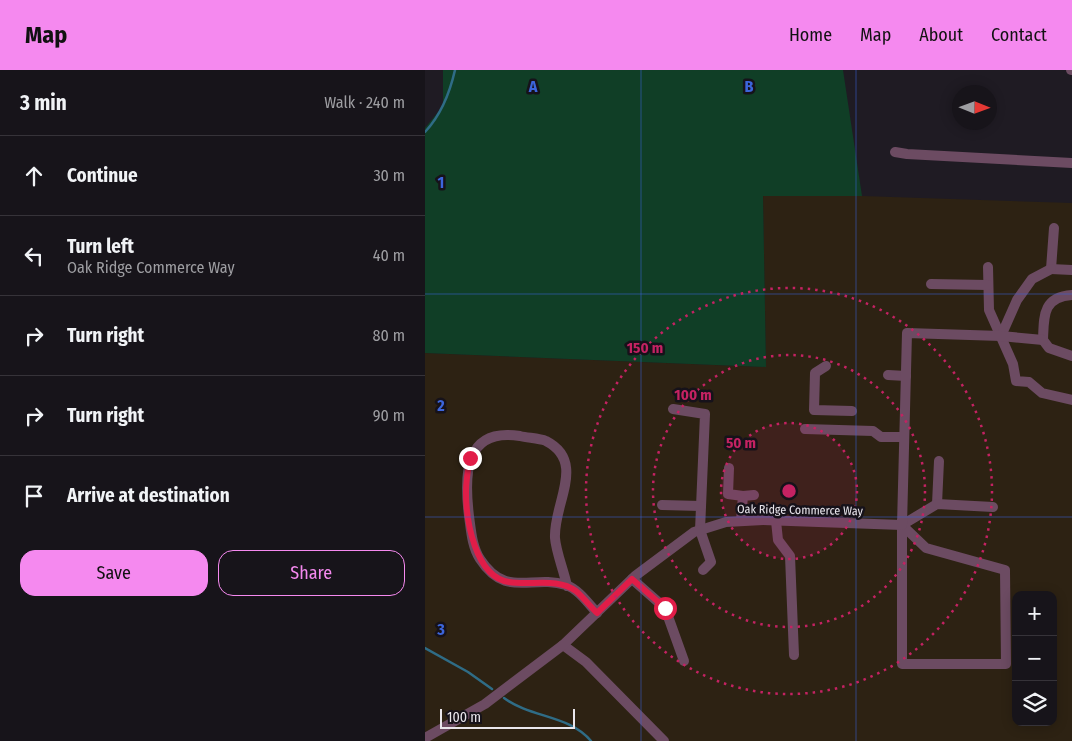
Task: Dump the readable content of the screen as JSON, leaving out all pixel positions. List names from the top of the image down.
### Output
{
  "streets": {
    "street": ["Oak Ridge Commerce Way"]
  },
  "scale_bar": "100 m",
  "north": "right",
  "page": {
    "header": "Map",
    "nav": [
      "Home",
      "Map",
      "About",
      "Contact"
    ],
    "heading": ["3 min", "Walk · 240 m"],
    "list": [
      ["Continue", "30 m"],
      ["Turn left", "Oak Ridge Commerce Way", "40 m"],
      ["Turn right", "80 m"],
      ["Turn right", "90 m"],
      "Arrive at destination"
    ],
    "buttons": ["Save", "Share"],
    "map_buttons": ["+", "−"],
    "scale": "100 m"
  },
  "grid": {
    "columns": ["A", "B"],
    "rows": ["1", "2", "3"]
  },
  "rings": ["150 m", "100 m", "50 m"]
}
